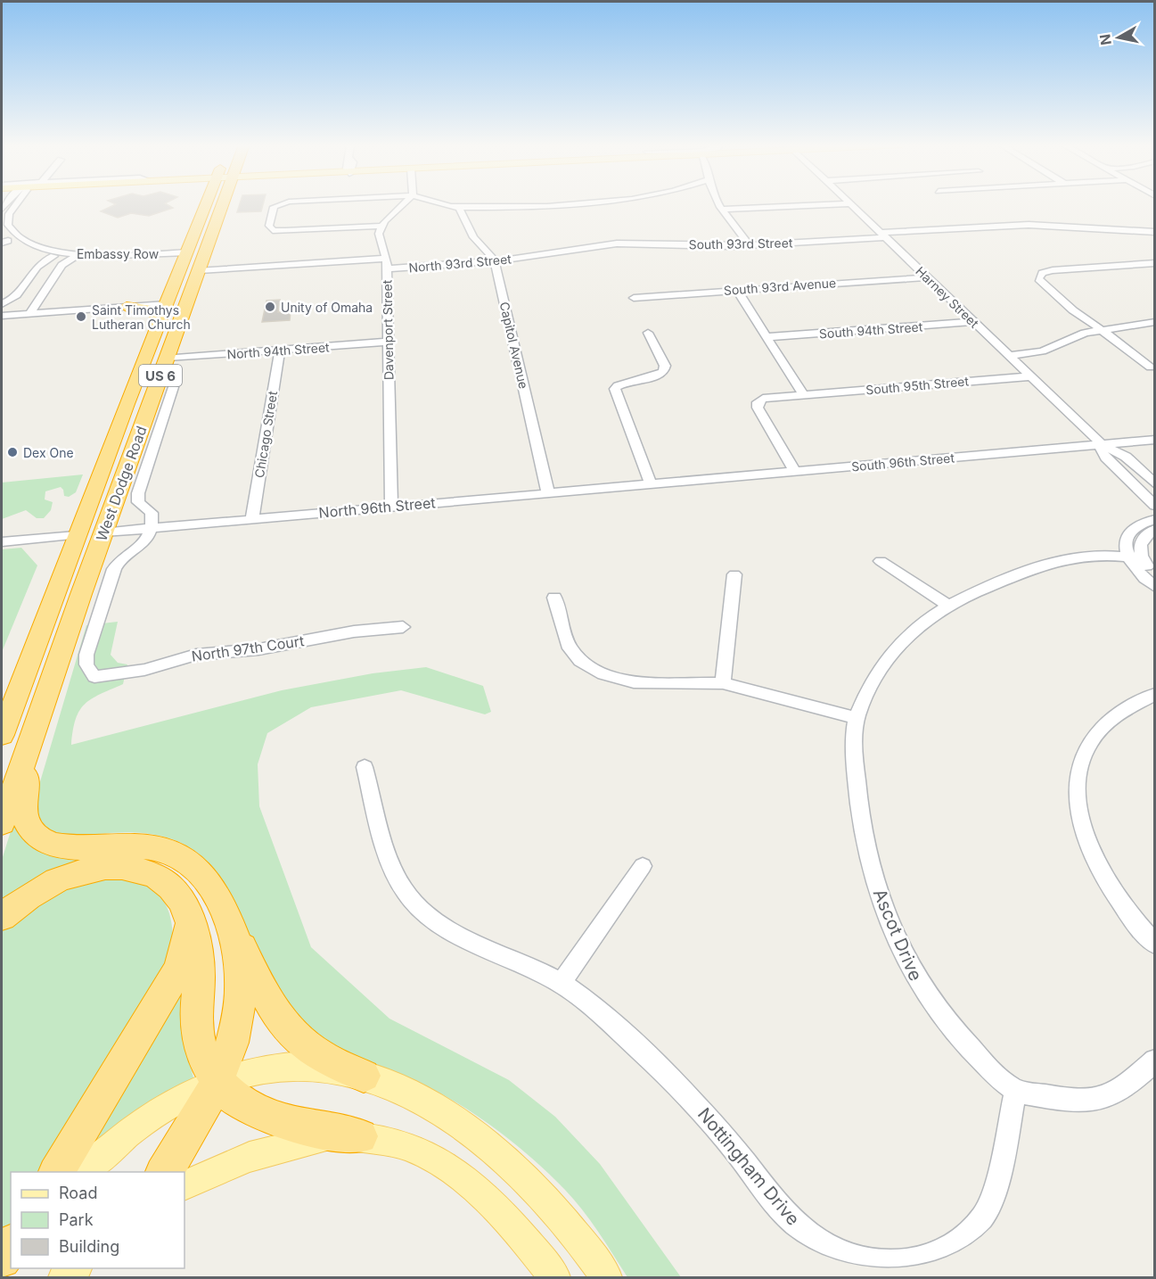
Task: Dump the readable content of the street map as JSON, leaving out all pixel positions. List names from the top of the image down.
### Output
{
  "streets": {
    "highway": ["US 6", "West Dodge Road"],
    "street": [
      "South 93rd Street",
      "Embassy Row",
      "North 93rd Street",
      "South 93rd Avenue",
      "Harney Street",
      "Davenport Street",
      "South 94th Street",
      "Capitol Avenue",
      "North 94th Street",
      "South 95th Street",
      "Chicago Street",
      "South 96th Street",
      "North 96th Street",
      "North 97th Court",
      "Ascot Drive",
      "Nottingham Drive"
    ]
  },
  "crossings": [
    ["South 93rd Street", "North 93rd Street"],
    ["South 93rd Street", "Harney Street"],
    ["Embassy Row", "West Dodge Road"],
    ["North 93rd Street", "Davenport Street"],
    ["North 93rd Street", "Capitol Avenue"],
    ["North 93rd Street", "West Dodge Road"],
    ["South 93rd Avenue", "Harney Street"],
    ["Harney Street", "South 94th Street"],
    ["Harney Street", "South 95th Street"],
    ["Harney Street", "South 96th Street"],
    ["Davenport Street", "North 94th Street"],
    ["Davenport Street", "North 96th Street"],
    ["Capitol Avenue", "North 96th Street"],
    ["North 94th Street", "Chicago Street"],
    ["North 94th Street", "West Dodge Road"],
    ["South 95th Street", "South 96th Street"],
    ["Chicago Street", "North 96th Street"],
    ["South 96th Street", "North 96th Street"],
    ["West Dodge Road", "North 96th Street"],
    ["North 96th Street", "North 97th Court"],
    ["Ascot Drive", "Nottingham Drive"]
  ],
  "places": ["Unity of Omaha", "Saint Timothys Lutheran Church", "Dex One"],
  "legend": ["Road", "Park", "Building"],
  "north": "left"
}
